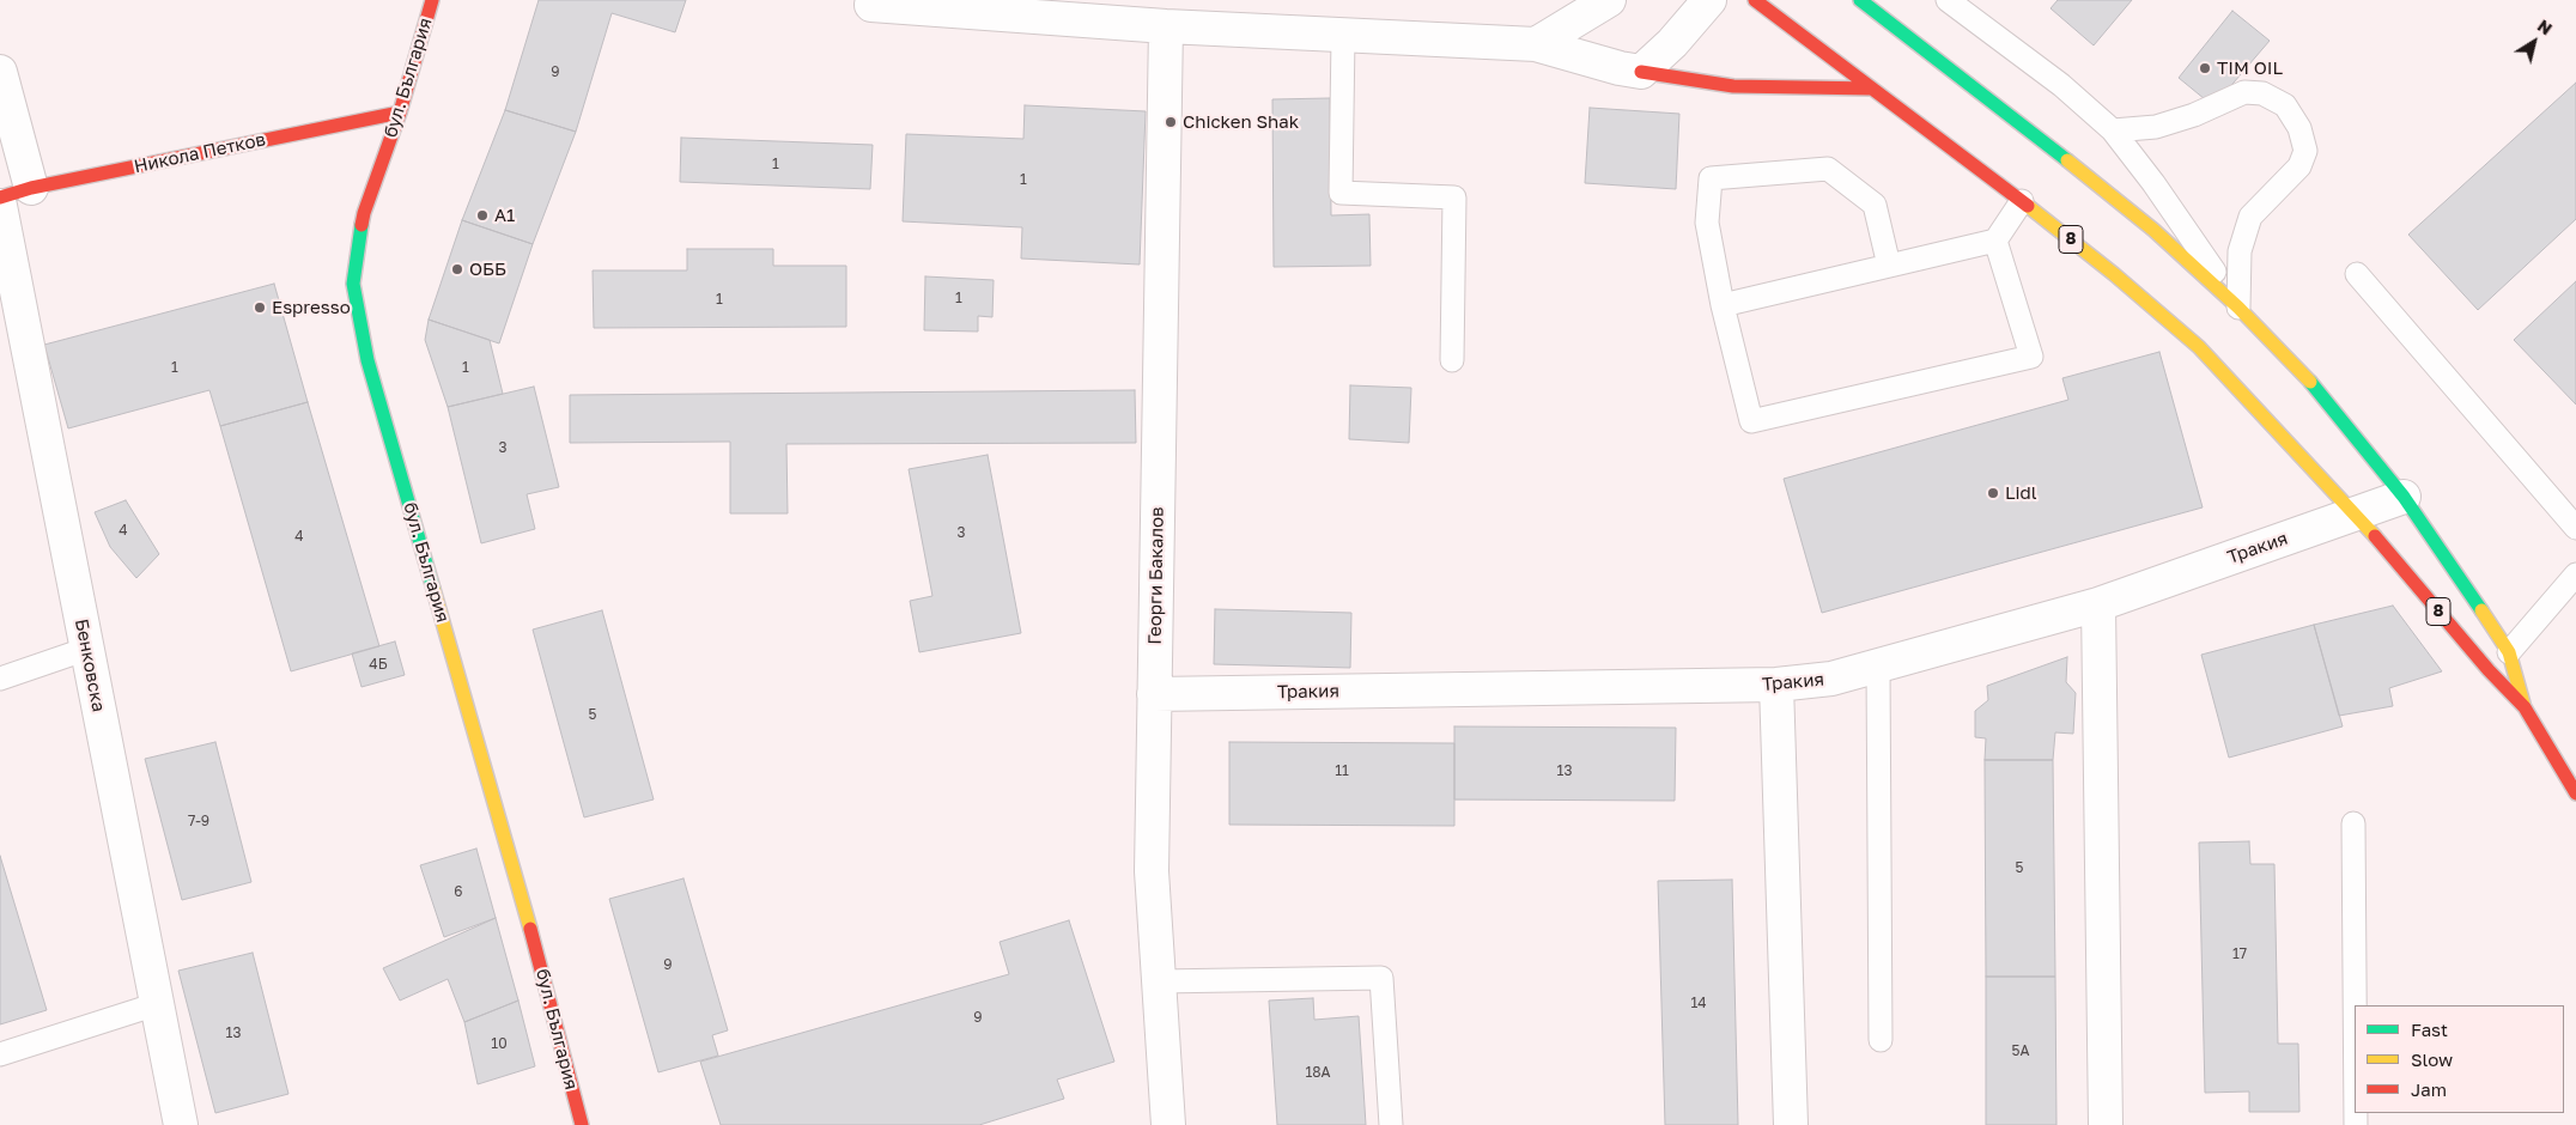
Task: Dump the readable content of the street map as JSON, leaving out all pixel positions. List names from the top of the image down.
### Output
{
  "streets": {
    "main road": ["бул. България", "Никола Петков", "8"],
    "street": ["Тракия", "Георги Бакалов", "Бенковска"]
  },
  "crossings": [
    ["бул. България", "Никола Петков"],
    ["8", "Тракия"],
    ["Тракия", "Георги Бакалов"]
  ],
  "places": [
    "TIM OIL",
    "Chicken Shak",
    "A1",
    "ОББ",
    "Espresso",
    "Lidl"
  ],
  "house_numbers": [
    "9",
    "1",
    "1",
    "1",
    "1",
    "1",
    "1",
    "3",
    "4",
    "3",
    "4",
    "4Б",
    "5",
    "11",
    "13",
    "7-9",
    "5",
    "6",
    "17",
    "9",
    "14",
    "9",
    "13",
    "10",
    "5А",
    "18А"
  ],
  "legend": ["Fast", "Slow", "Jam"],
  "north": "top right"
}
